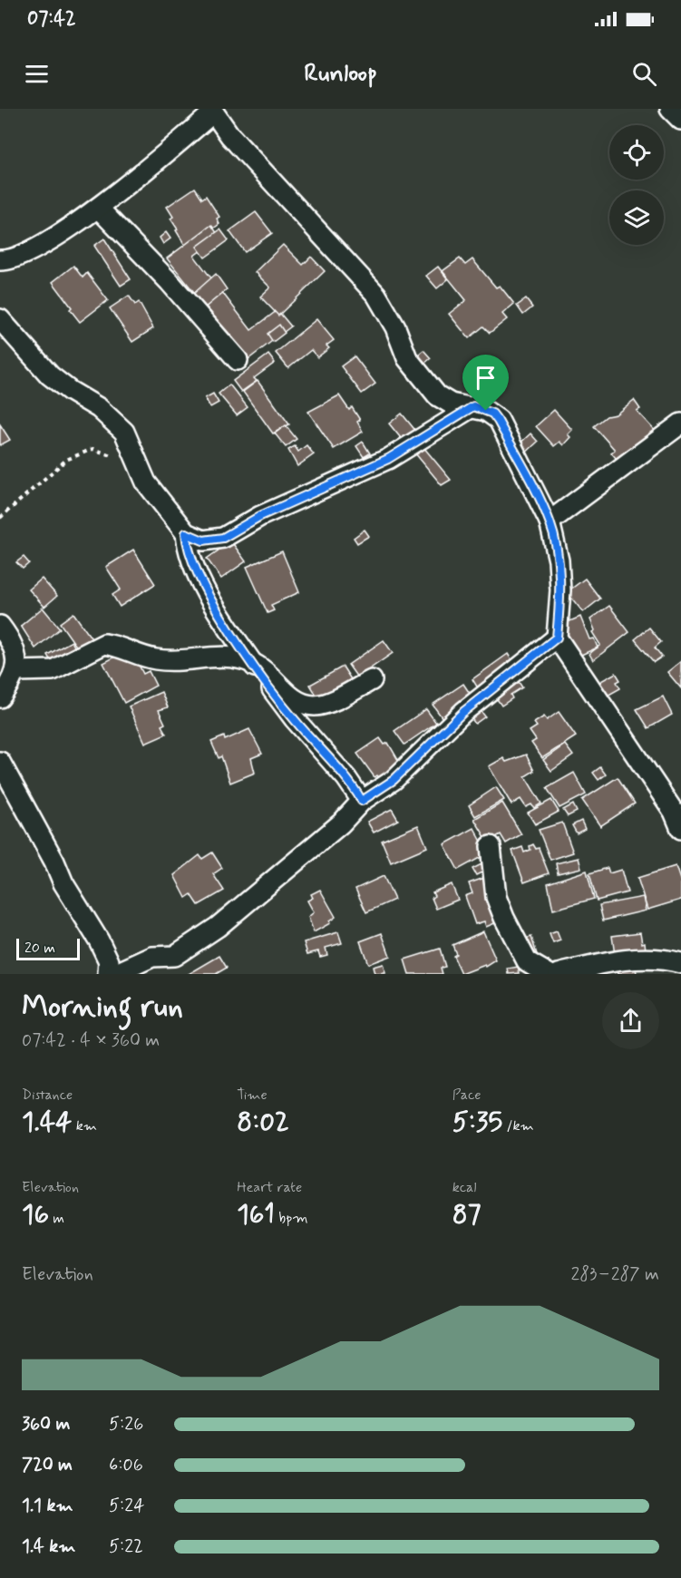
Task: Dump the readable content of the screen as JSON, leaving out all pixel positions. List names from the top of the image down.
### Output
{
  "scale_bar": "20 m",
  "page": {
    "status": "07:42",
    "header": "Runloop",
    "scale": "20 m",
    "heading": ["Morning run", "07:42 · 4 × 360 m"],
    "stats": [
      ["Distance", "1.44 km"],
      ["Time", "8:02"],
      ["Pace", "5:35 /km"],
      ["Elevation", "16 m"],
      ["Heart rate", "161 bpm"],
      ["kcal", "87"]
    ],
    "chart": ["Elevation", "283–287 m"],
    "list": [
      {
        "name": "360 m",
        "note": "5:26"
      },
      {
        "name": "720 m",
        "note": "6:06"
      },
      {
        "name": "1.1 km",
        "note": "5:24"
      },
      {
        "name": "1.4 km",
        "note": "5:22"
      }
    ]
  }
}
